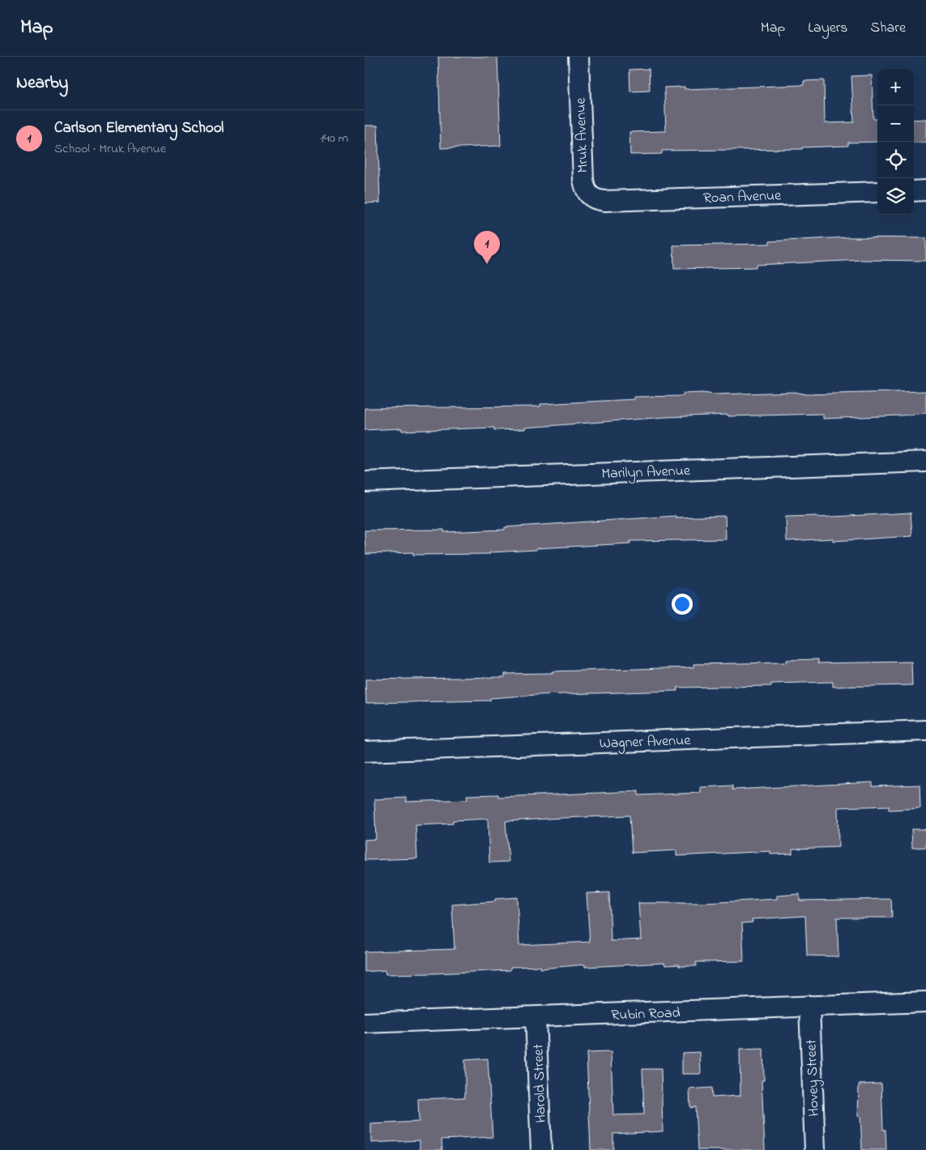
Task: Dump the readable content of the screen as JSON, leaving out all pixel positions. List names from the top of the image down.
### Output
{
  "streets": {
    "street": [
      "Mruk Avenue",
      "Roan Avenue",
      "Marilyn Avenue",
      "Wagner Avenue",
      "Rubin Road",
      "Hovey Street",
      "Harold Street"
    ]
  },
  "crossings": [
    ["Mruk Avenue", "Roan Avenue"],
    ["Rubin Road", "Hovey Street"],
    ["Rubin Road", "Harold Street"]
  ],
  "page": {
    "header": "Map",
    "nav": ["Map", "Layers", "Share"],
    "heading": "Nearby",
    "map_buttons": ["+", "−"],
    "list": [
      {
        "mark": "1",
        "name": "Carlson Elementary School",
        "note": "School · Mruk Avenue",
        "value": "140 m"
      }
    ],
    "pins": "1"
  }
}
